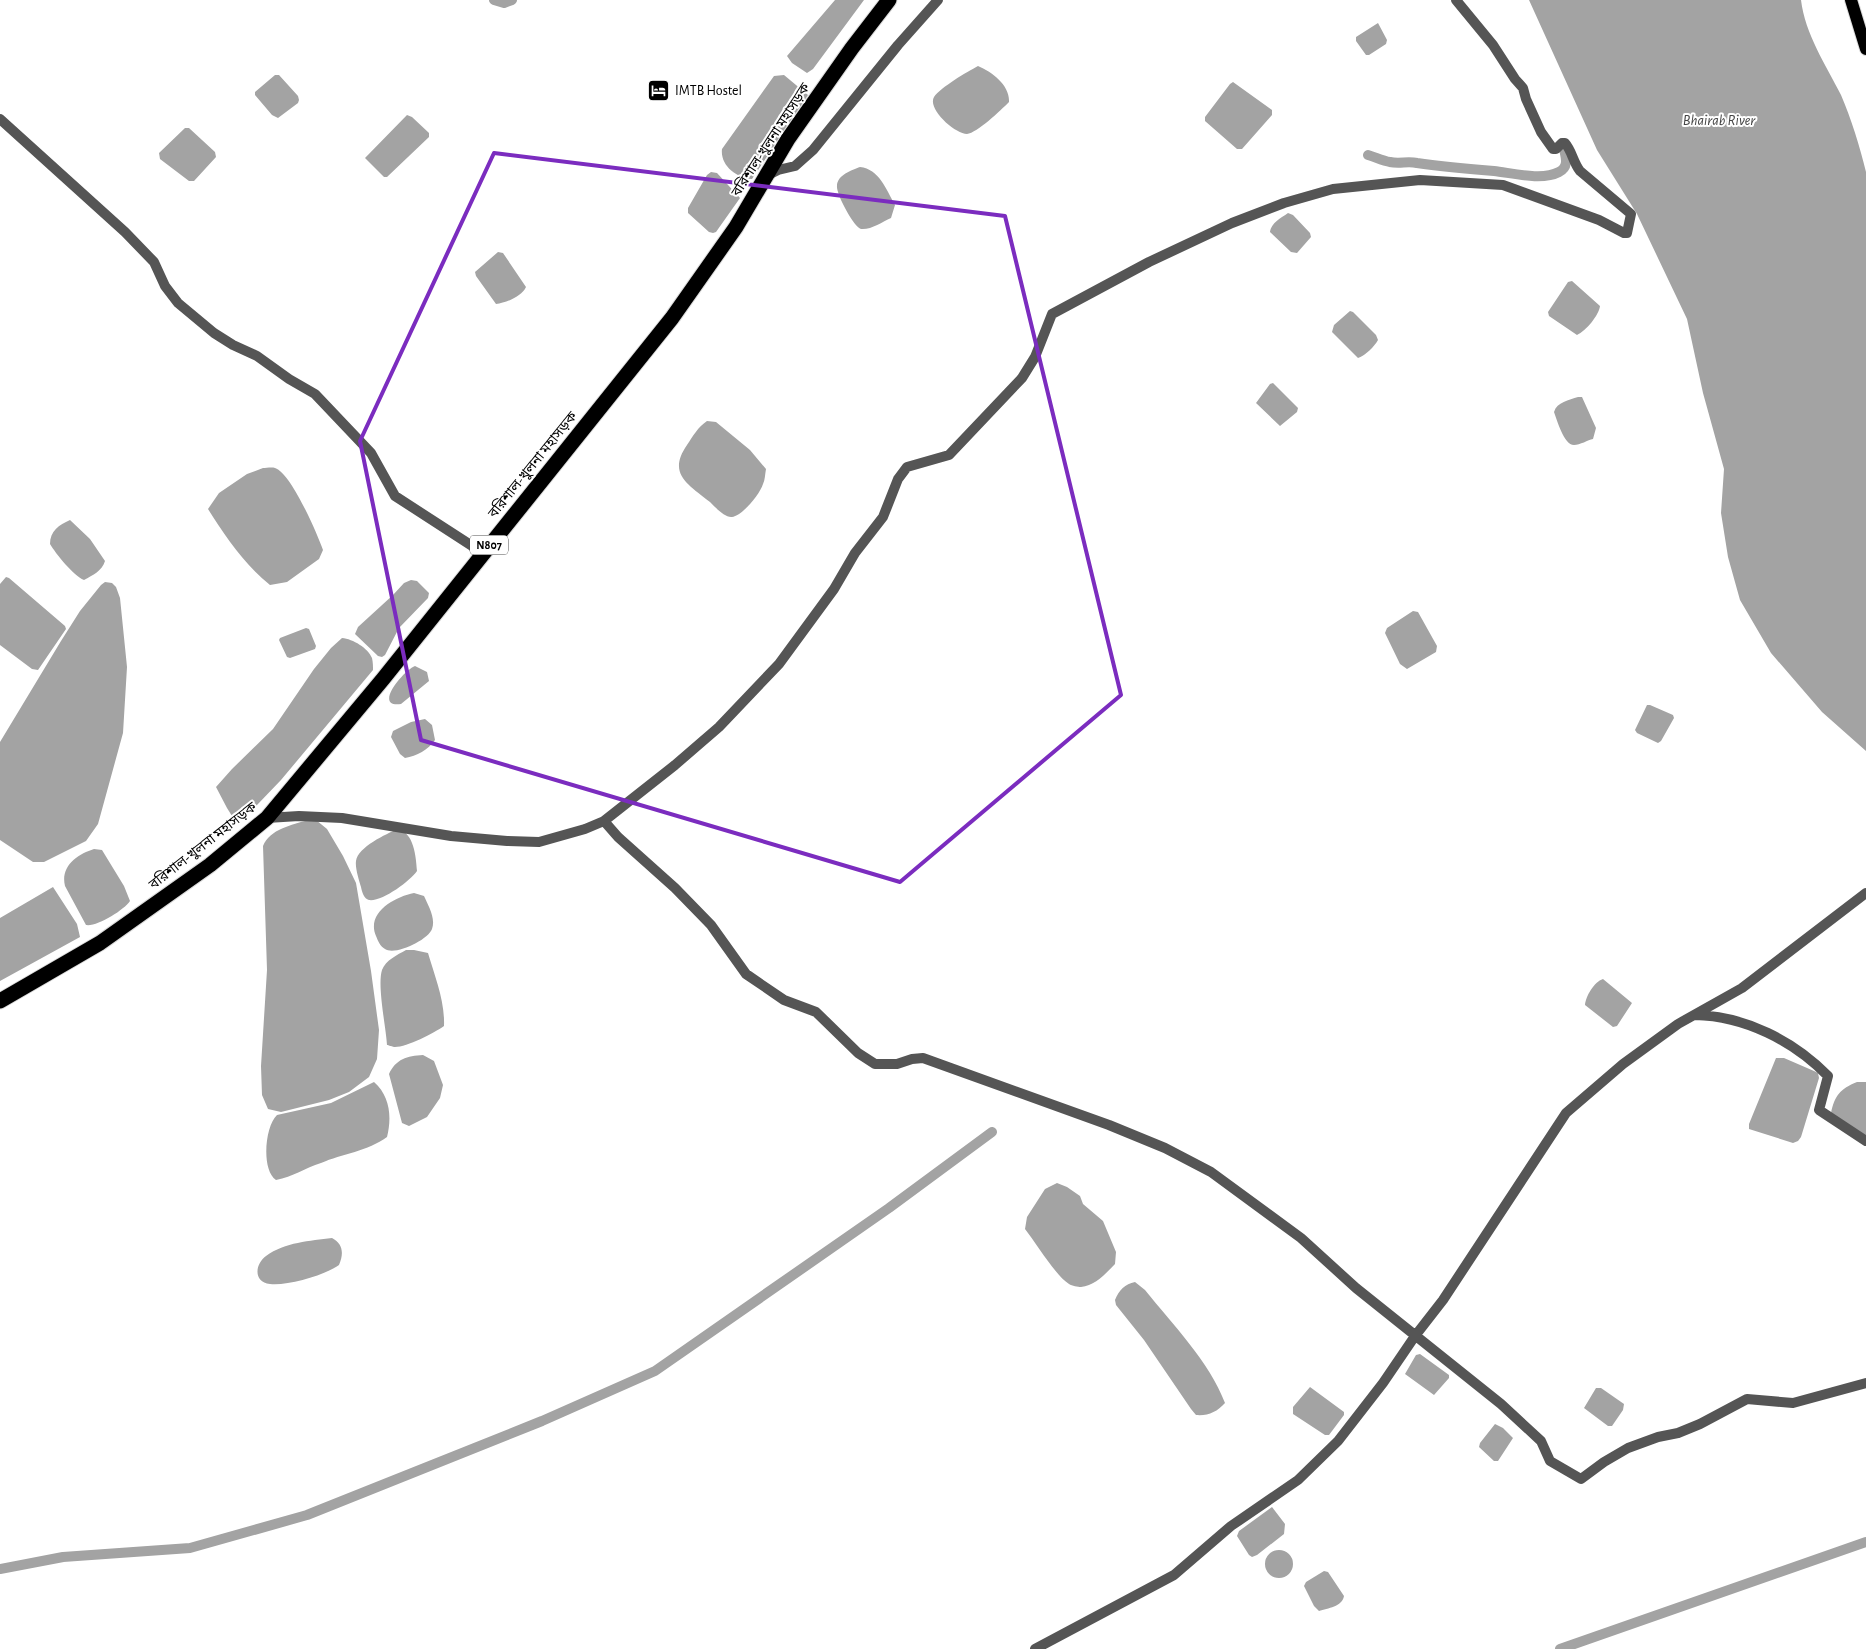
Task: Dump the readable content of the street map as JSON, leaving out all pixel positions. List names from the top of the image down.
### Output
{
  "streets": {
    "highway": ["বরিশাল-খুলনা মহাসড়ক", "N807"]
  },
  "water": ["Bhairab River"],
  "places": {
    "hotel": ["IMTB Hostel"]
  }
}
